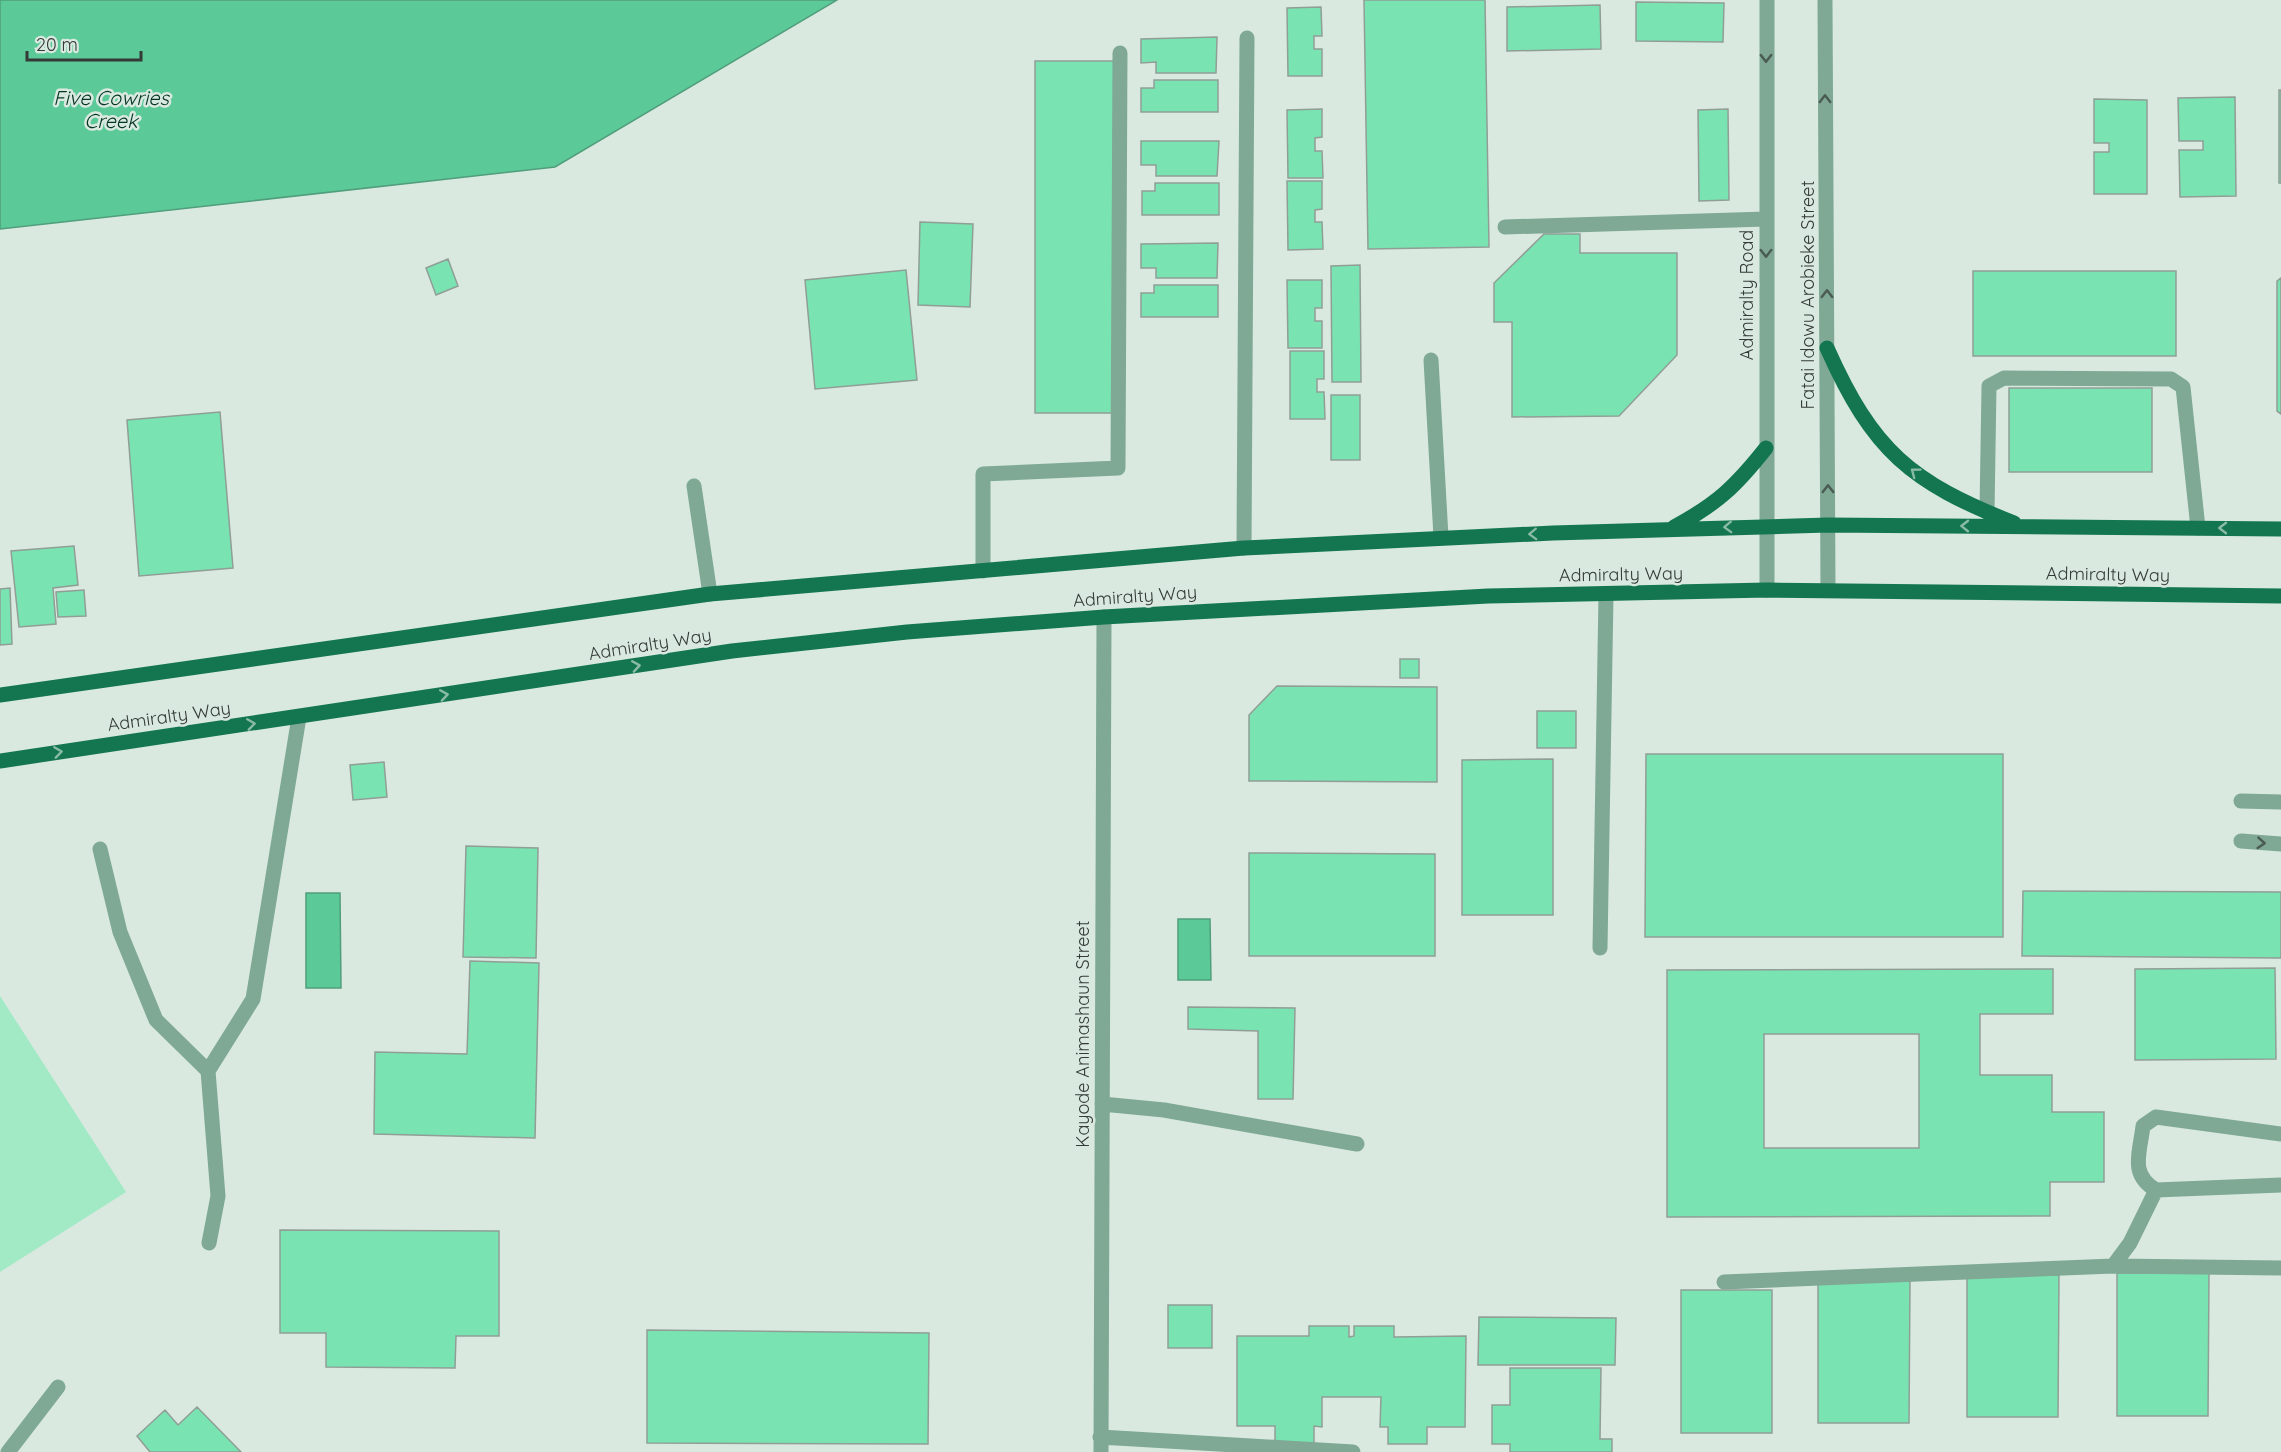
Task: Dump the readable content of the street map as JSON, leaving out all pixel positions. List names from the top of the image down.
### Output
{
  "streets": {
    "main road": ["Admiralty Way"],
    "street": ["Admiralty Road", "Fatai Idowu Arobieke Street", "Kayode Animashaun Street"]
  },
  "crossings": [
    ["Admiralty Road", "Admiralty Way"],
    ["Fatai Idowu Arobieke Street", "Admiralty Way"],
    ["Admiralty Way", "Kayode Animashaun Street"]
  ],
  "one_way": ["Admiralty Road", "Fatai Idowu Arobieke Street"],
  "water": ["Five Cowries Creek"],
  "scale_bar": "20 m"
}
